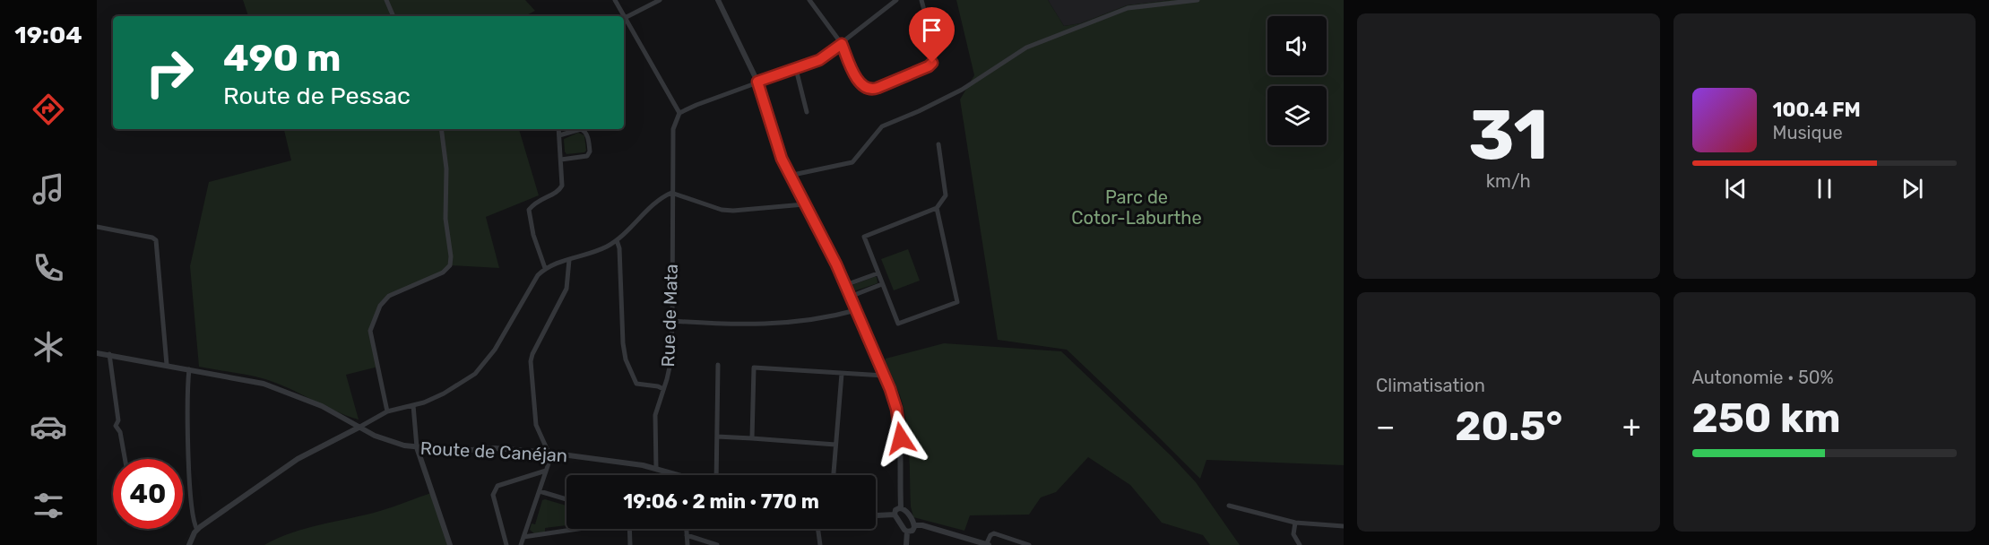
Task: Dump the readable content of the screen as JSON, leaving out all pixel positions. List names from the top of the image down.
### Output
{
  "streets": {
    "street": ["Rue de Mata", "Route de Canéjan"]
  },
  "crossings": [
    ["Rue de Mata", "Route de Canéjan"]
  ],
  "parks": ["Parc de Cotor-Laburthe"],
  "page": {
    "tabs": "19:04",
    "tile": [
      ["31", "km/h"],
      "Climatisation",
      ["Autonomie · 50%", "250 km"]
    ],
    "turn": ["490 m", "Route de Pessac"],
    "song": ["100.4 FM", "Musique"],
    "heat": ["−", "20.5°", "+"],
    "limit": "40",
    "trip": "19:06 · 2 min · 770 m"
  }
}
